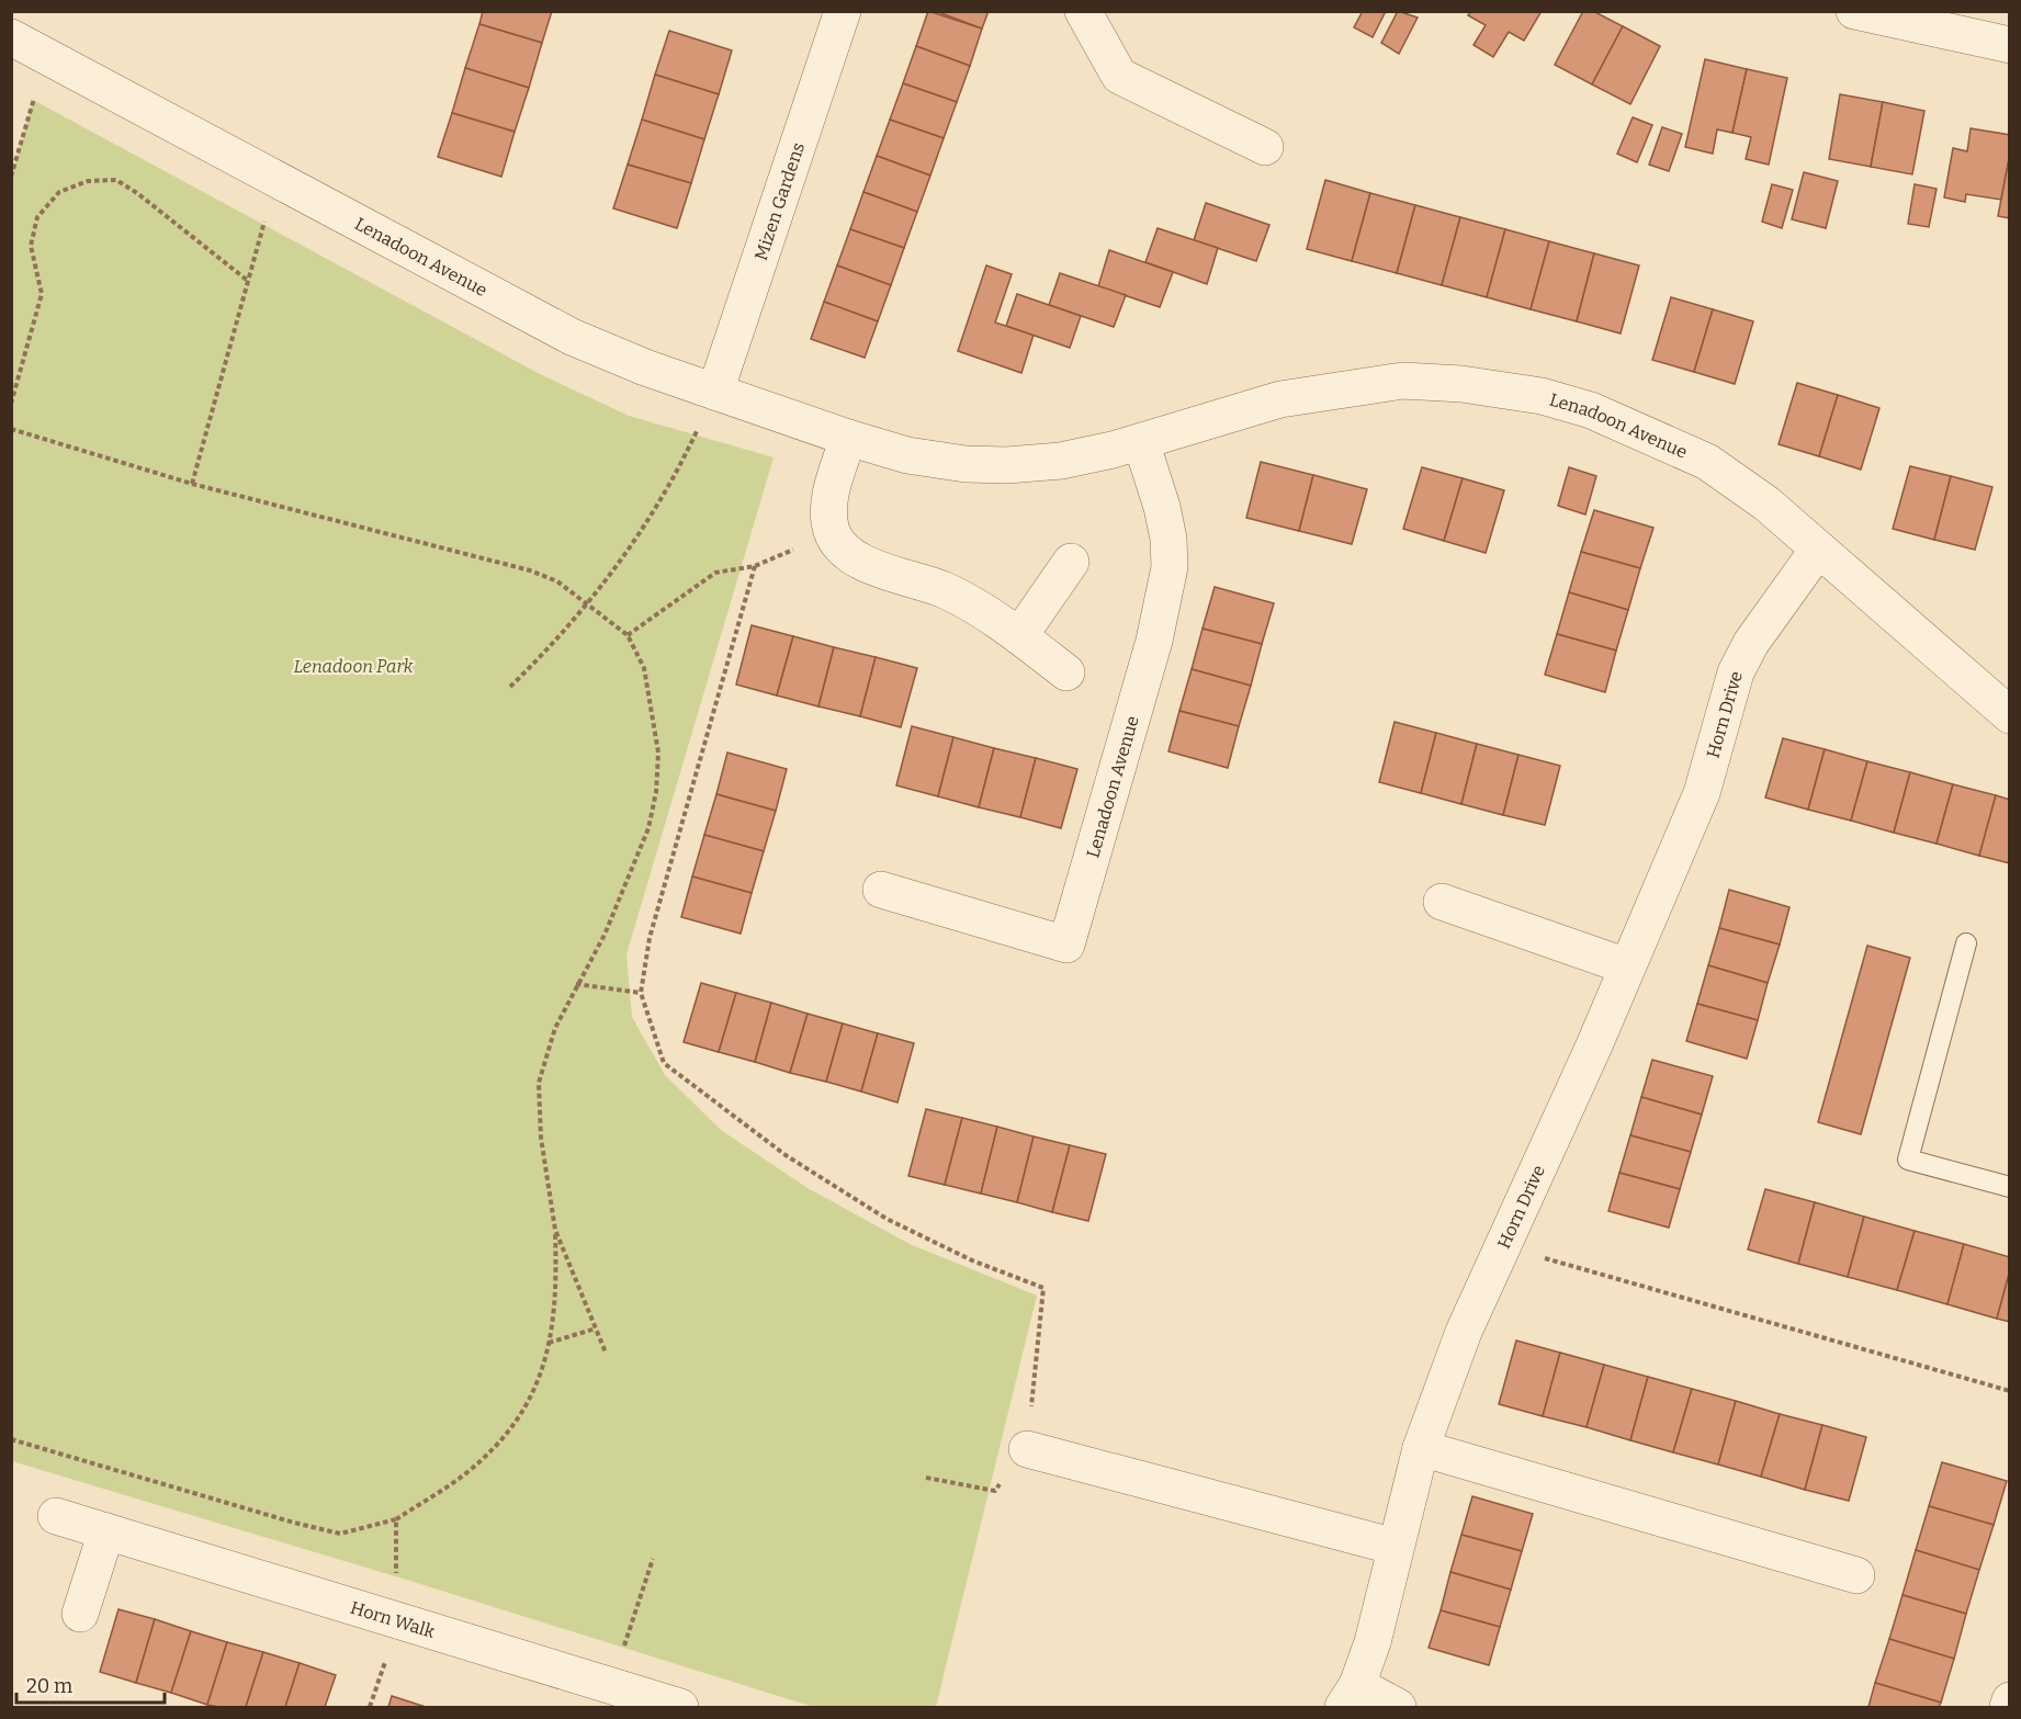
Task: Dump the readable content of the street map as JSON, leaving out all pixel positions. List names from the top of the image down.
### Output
{
  "streets": {
    "street": [
      "Mizen Gardens",
      "Lenadoon Avenue",
      "Horn Drive",
      "Horn Walk"
    ]
  },
  "crossings": [
    ["Mizen Gardens", "Lenadoon Avenue"],
    ["Lenadoon Avenue", "Horn Drive"]
  ],
  "parks": ["Lenadoon Park"],
  "scale_bar": "20 m"
}
